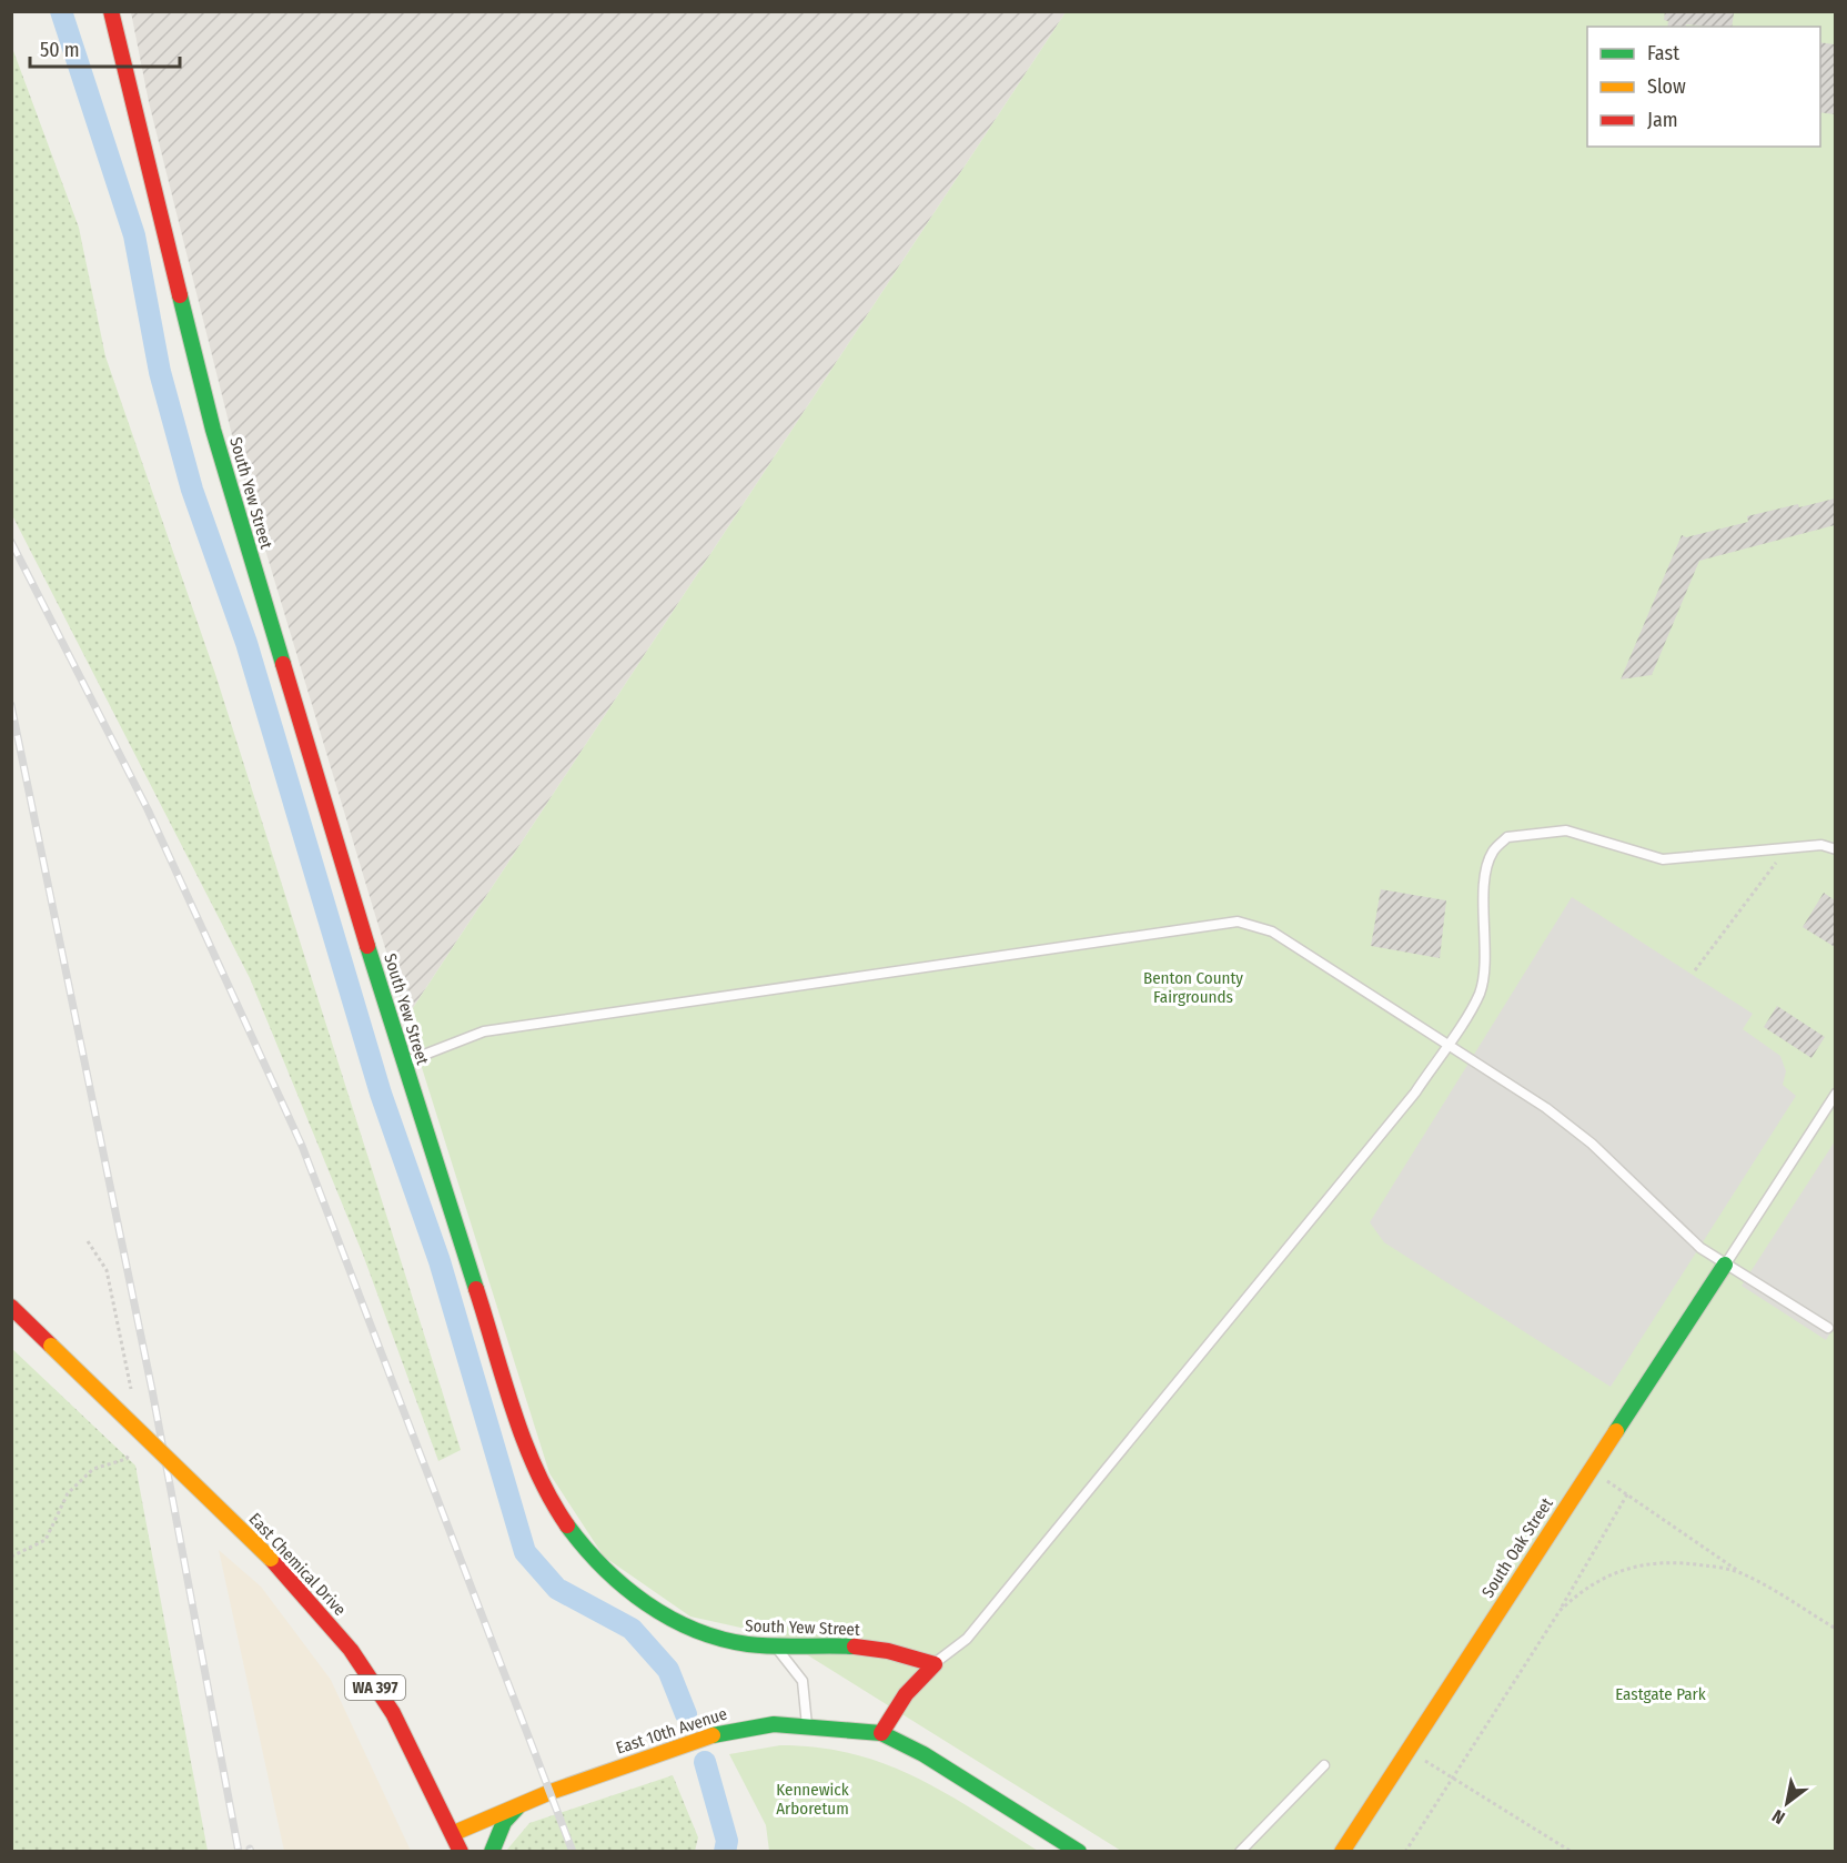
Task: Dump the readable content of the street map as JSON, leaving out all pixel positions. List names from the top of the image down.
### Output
{
  "streets": {
    "street": [
      "South Yew Street",
      "South Oak Street",
      "East Chemical Drive",
      "WA 397",
      "East 10th Avenue"
    ]
  },
  "crossings": [
    ["East Chemical Drive", "East 10th Avenue"]
  ],
  "parks": ["Benton County Fairgrounds", "Eastgate Park", "Kennewick Arboretum"],
  "legend": ["Fast", "Slow", "Jam"],
  "scale_bar": "50 m",
  "north": "bottom left"
}
